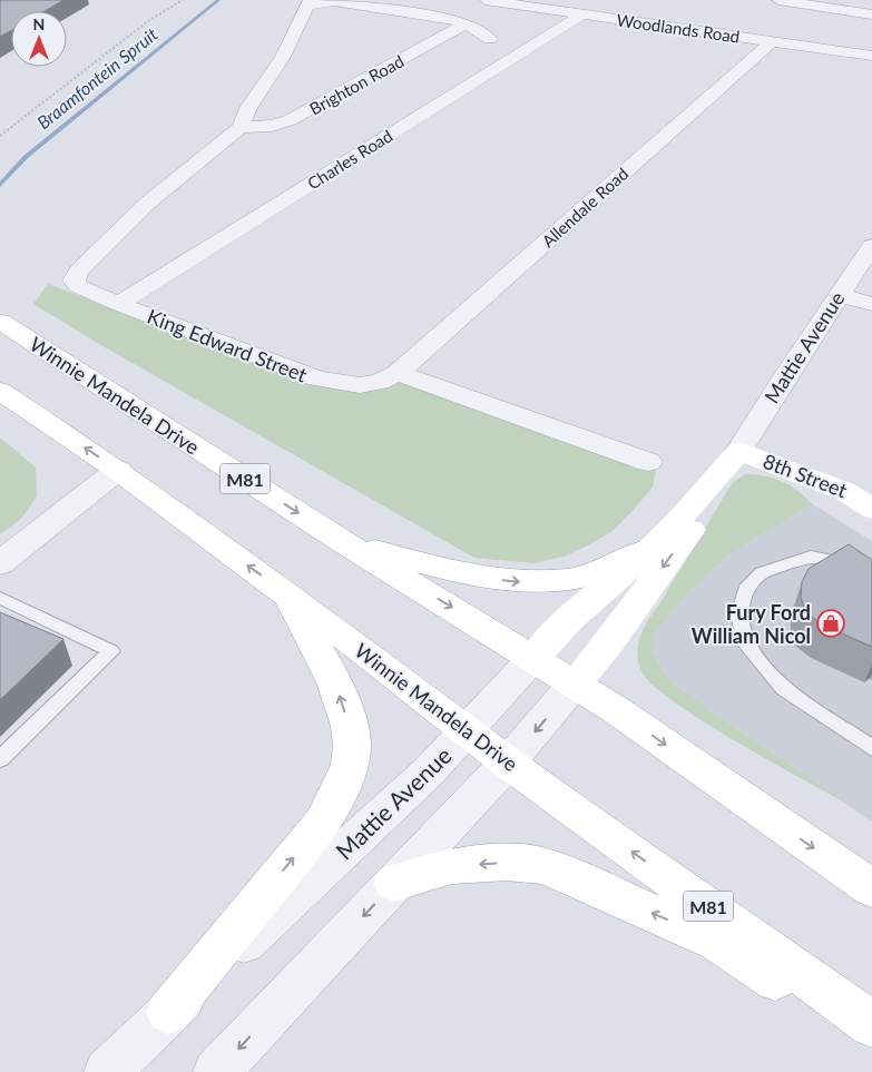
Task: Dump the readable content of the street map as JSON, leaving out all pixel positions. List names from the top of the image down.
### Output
{
  "streets": {
    "main road": [
      "Mattie Avenue",
      "Winnie Mandela Drive",
      "8th Street",
      "M81"
    ],
    "street": [
      "Woodlands Road",
      "Brighton Road",
      "Charles Road",
      "Allendale Road",
      "King Edward Street"
    ]
  },
  "crossings": [
    ["Woodlands Road", "Charles Road"],
    ["Woodlands Road", "Allendale Road"],
    ["Brighton Road", "King Edward Street"],
    ["Charles Road", "King Edward Street"],
    ["Allendale Road", "King Edward Street"],
    ["Mattie Avenue", "Winnie Mandela Drive"],
    ["Mattie Avenue", "8th Street"]
  ],
  "water": ["Braamfontein Spruit"],
  "places": {
    "shop": ["Fury Ford William Nicol"]
  },
  "north": "top"
}
